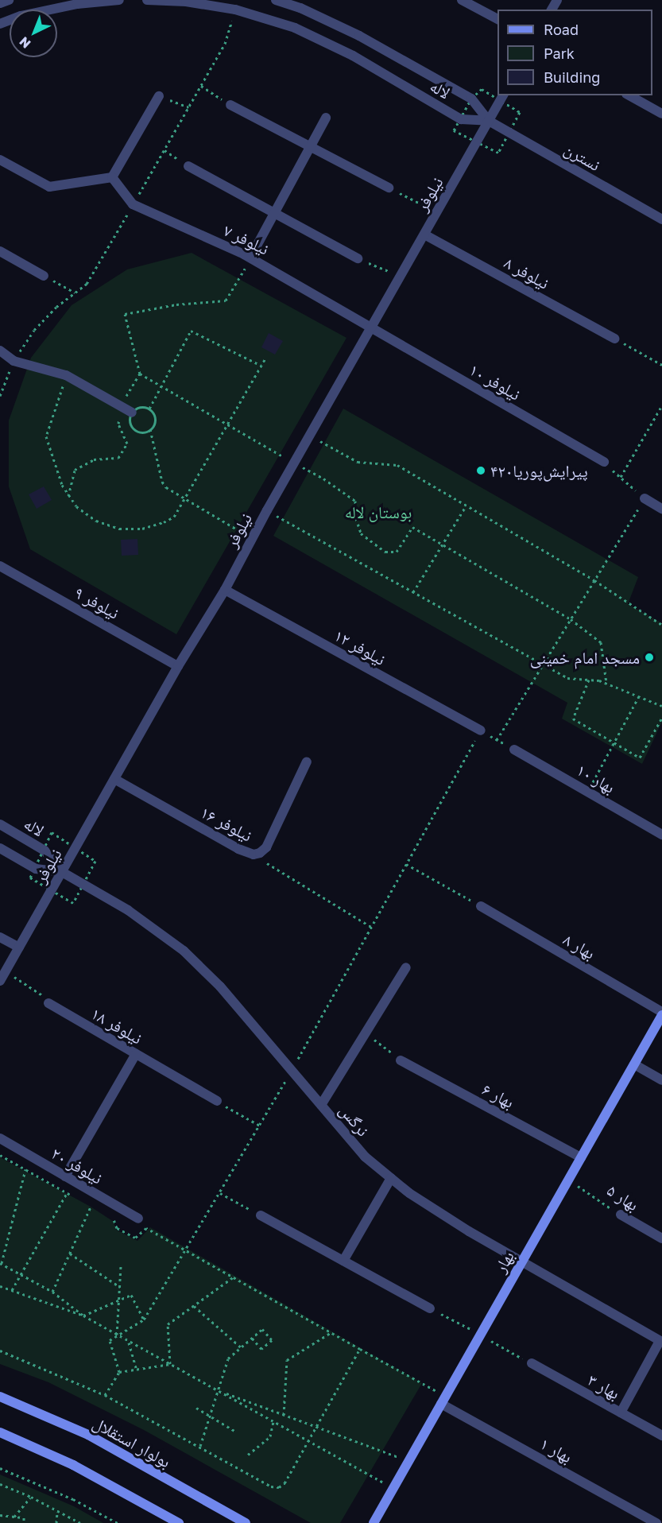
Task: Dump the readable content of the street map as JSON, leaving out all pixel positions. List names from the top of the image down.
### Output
{
  "streets": {
    "street": [
      "لاله",
      "نسترن",
      "نیلوفر",
      "نیلوفر ۷",
      "نیلوفر ۸",
      "نیلوفر ۱۰",
      "نیلوفر ۹",
      "نیلوفر ۱۲",
      "بهار ۱۰",
      "نیلوفر ۱۶",
      "بهار ۸",
      "نیلوفر ۱۸",
      "بهار ۶",
      "نرگس",
      "نیلوفر ۲۰",
      "بهار ۵",
      "بهار",
      "بهار ۳",
      "بولوار استقلال",
      "بهار ۱"
    ]
  },
  "crossings": [
    ["لاله", "نسترن"],
    ["لاله", "نیلوفر"],
    ["لاله", "نرگس"],
    ["نسترن", "نیلوفر"],
    ["نیلوفر", "نیلوفر ۷"],
    ["نیلوفر", "نیلوفر ۸"],
    ["نیلوفر", "نیلوفر ۱۰"],
    ["نیلوفر", "نیلوفر ۹"],
    ["نیلوفر", "نیلوفر ۱۲"],
    ["نیلوفر", "نیلوفر ۱۶"],
    ["نیلوفر", "نرگس"],
    ["نیلوفر ۷", "نیلوفر ۱۰"],
    ["بهار ۸", "بهار"],
    ["بهار ۶", "بهار"],
    ["نرگس", "بهار"],
    ["بهار ۵", "بهار"],
    ["بهار", "بهار ۱"]
  ],
  "parks": ["بوستان لاله"],
  "places": ["پیرایش‌پوریا۴۲۰", "مسجد امام خمینی"],
  "legend": ["Road", "Park", "Building"],
  "north": "bottom left"
}
